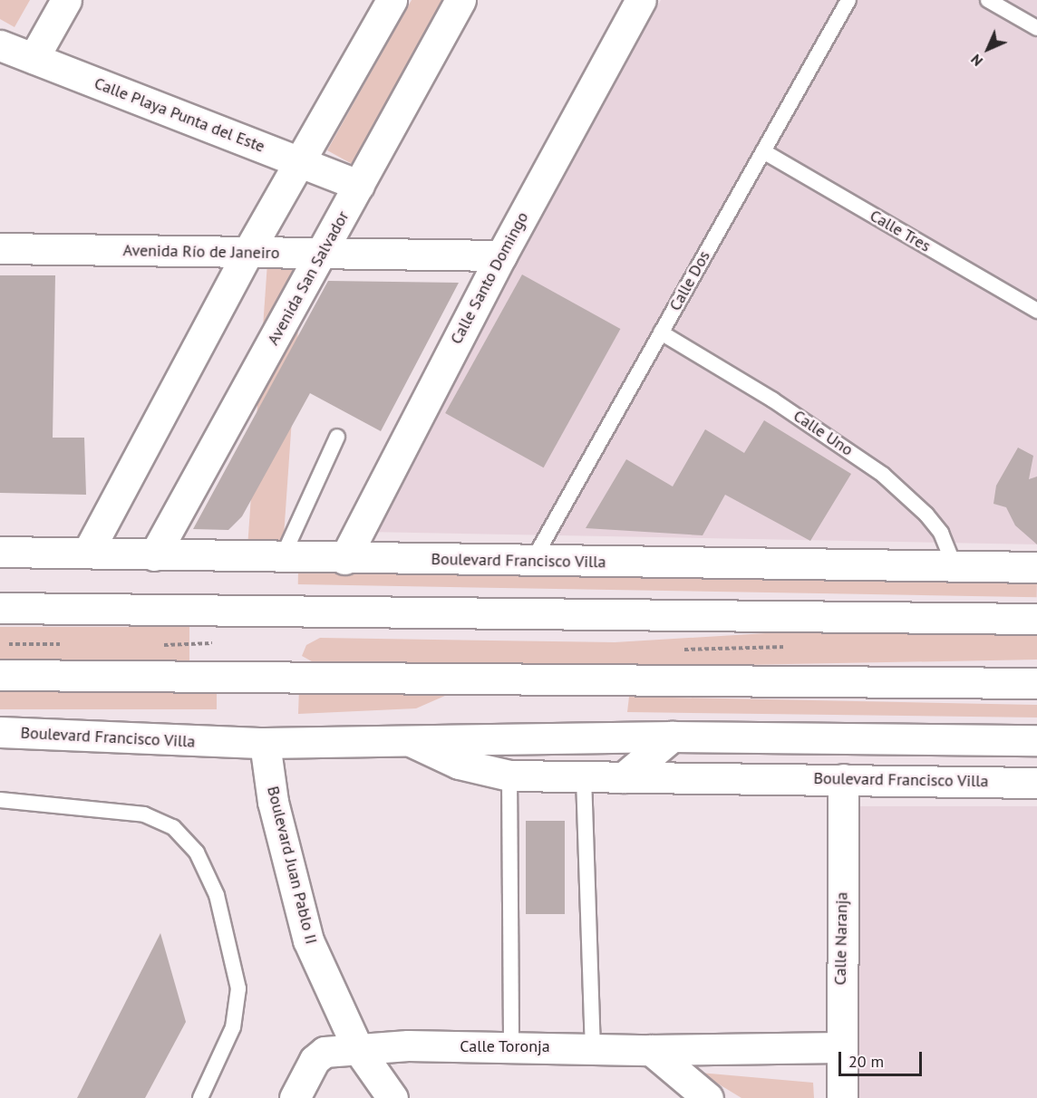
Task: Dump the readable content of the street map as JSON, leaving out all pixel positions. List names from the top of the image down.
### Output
{
  "streets": {
    "street": [
      "Calle Playa Punta del Este",
      "Avenida Río de Janeiro",
      "Avenida San Salvador",
      "Calle Santo Domingo",
      "Boulevard Francisco Villa",
      "Boulevard Juan Pablo II",
      "Calle Naranja",
      "Calle Toronja"
    ],
    "lane": ["Calle Tres", "Calle Dos", "Calle Uno"]
  },
  "crossings": [
    ["Calle Playa Punta del Este", "Avenida San Salvador"],
    ["Calle Tres", "Calle Dos"],
    ["Avenida Río de Janeiro", "Avenida San Salvador"],
    ["Avenida Río de Janeiro", "Calle Santo Domingo"],
    ["Avenida San Salvador", "Boulevard Francisco Villa"],
    ["Calle Santo Domingo", "Boulevard Francisco Villa"],
    ["Calle Dos", "Calle Uno"],
    ["Calle Dos", "Boulevard Francisco Villa"],
    ["Calle Uno", "Boulevard Francisco Villa"],
    ["Boulevard Francisco Villa", "Boulevard Juan Pablo II"],
    ["Boulevard Francisco Villa", "Calle Naranja"],
    ["Boulevard Juan Pablo II", "Calle Toronja"],
    ["Calle Naranja", "Calle Toronja"]
  ],
  "scale_bar": "20 m",
  "north": "bottom left"
}
